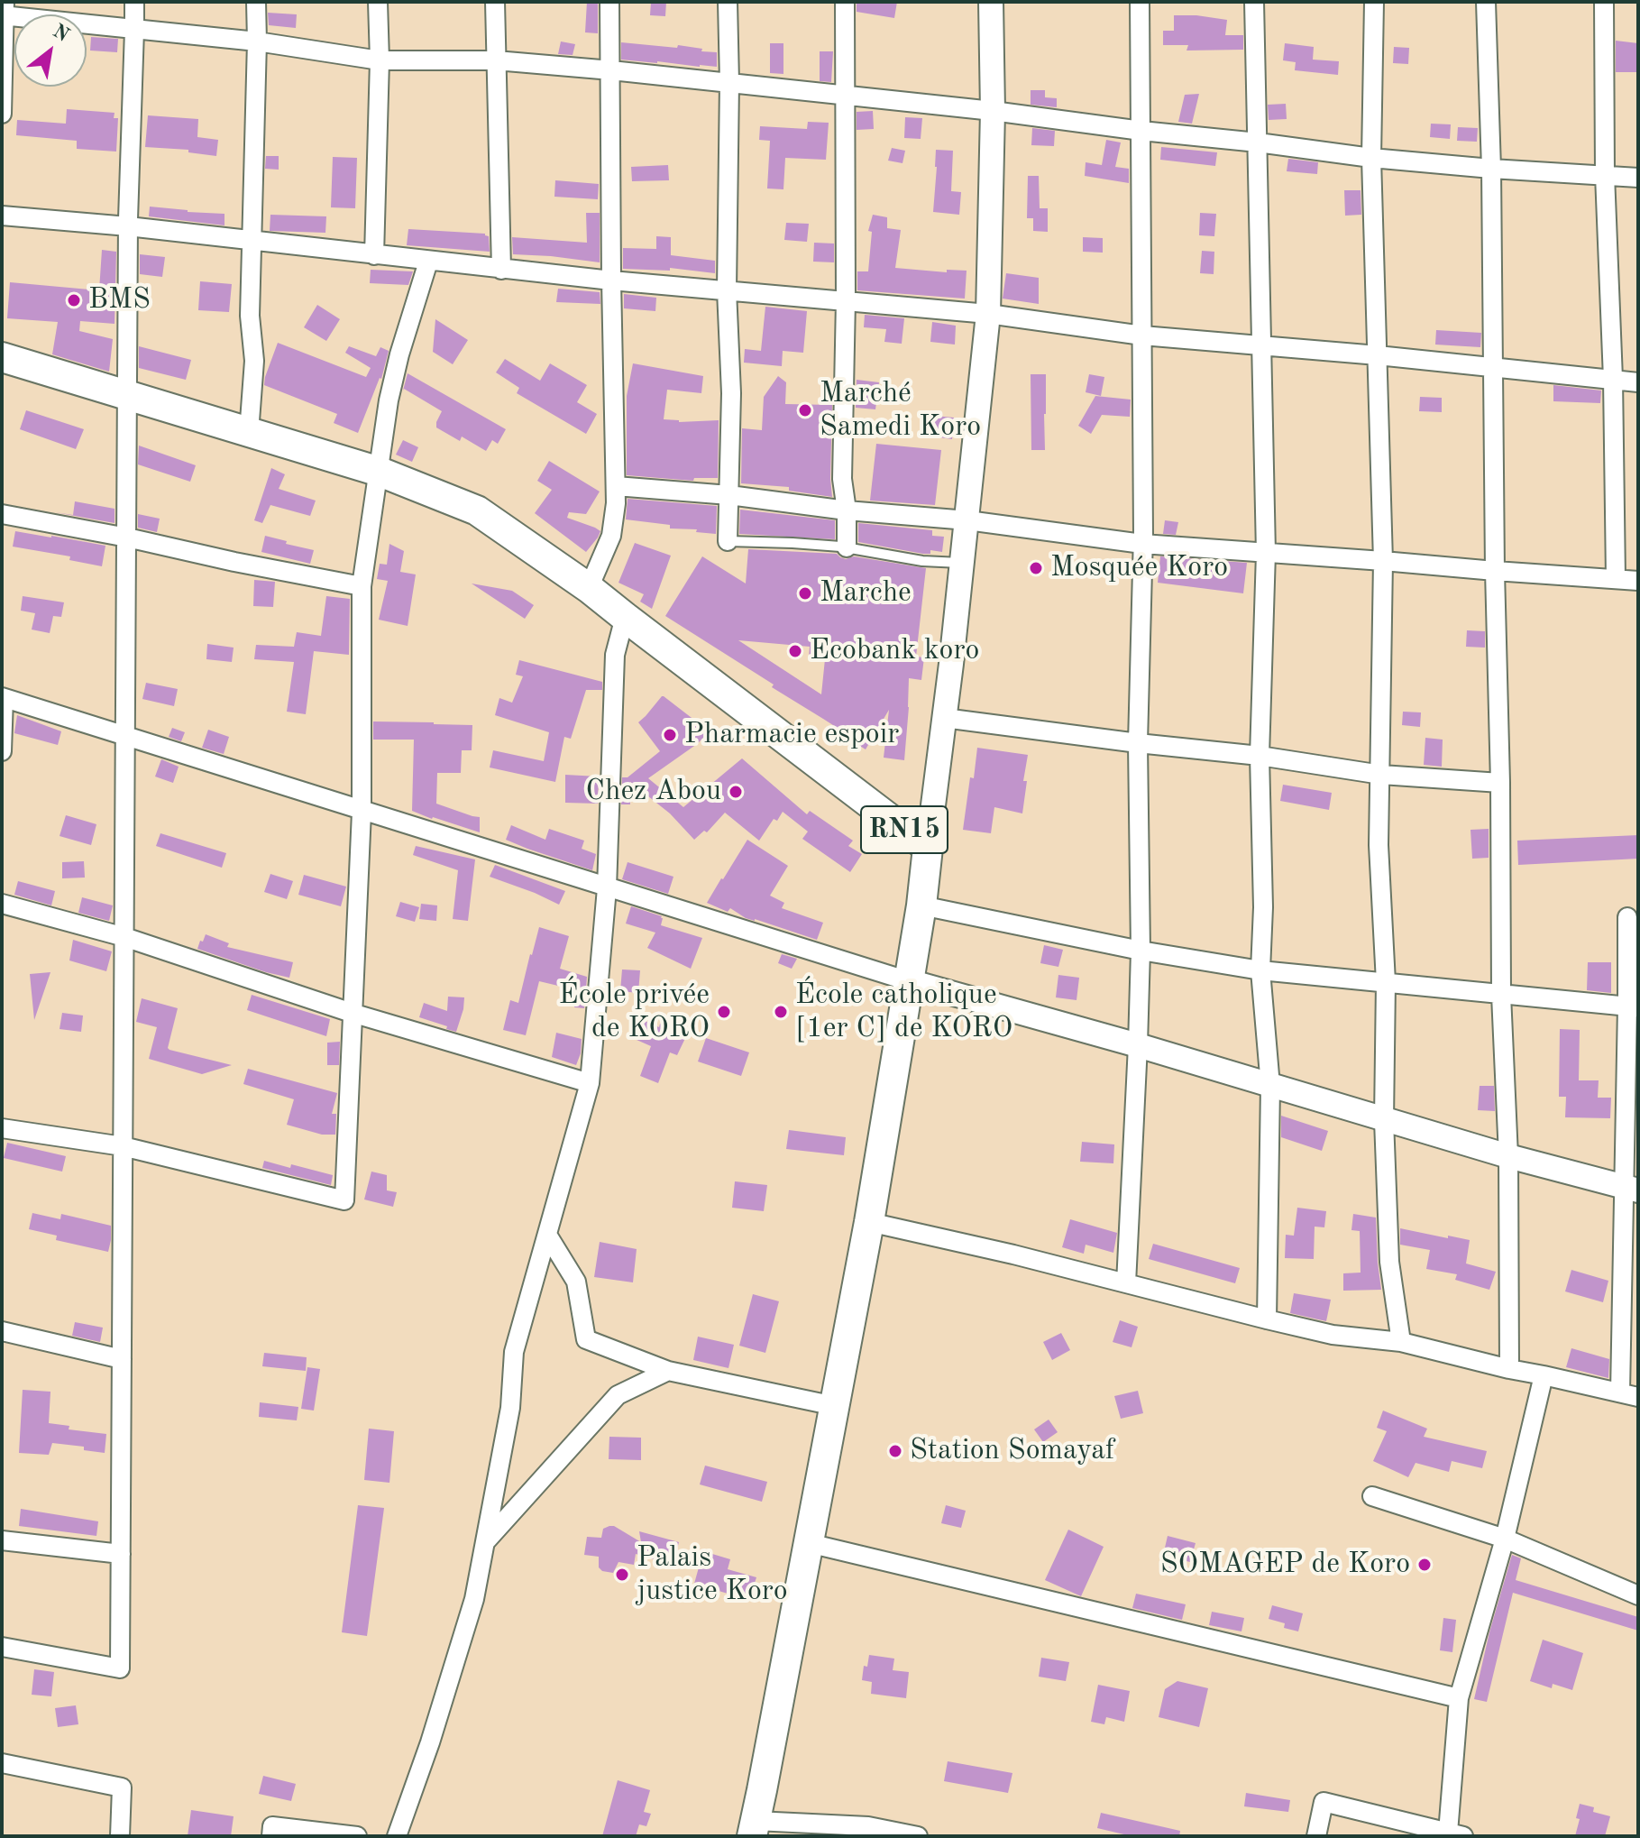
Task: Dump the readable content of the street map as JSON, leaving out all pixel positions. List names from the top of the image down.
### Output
{
  "streets": {
    "main road": ["RN15"]
  },
  "places": [
    "BMS",
    "Marché Samedi Koro",
    "Mosquée Koro",
    "Marche",
    "Ecobank koro",
    "Pharmacie espoir",
    "Chez Abou",
    "École privée de KORO",
    "École catholique [1er C] de KORO",
    "Station Somayaf",
    "SOMAGEP de Koro",
    "Palais justice Koro"
  ],
  "north": "top right"
}
